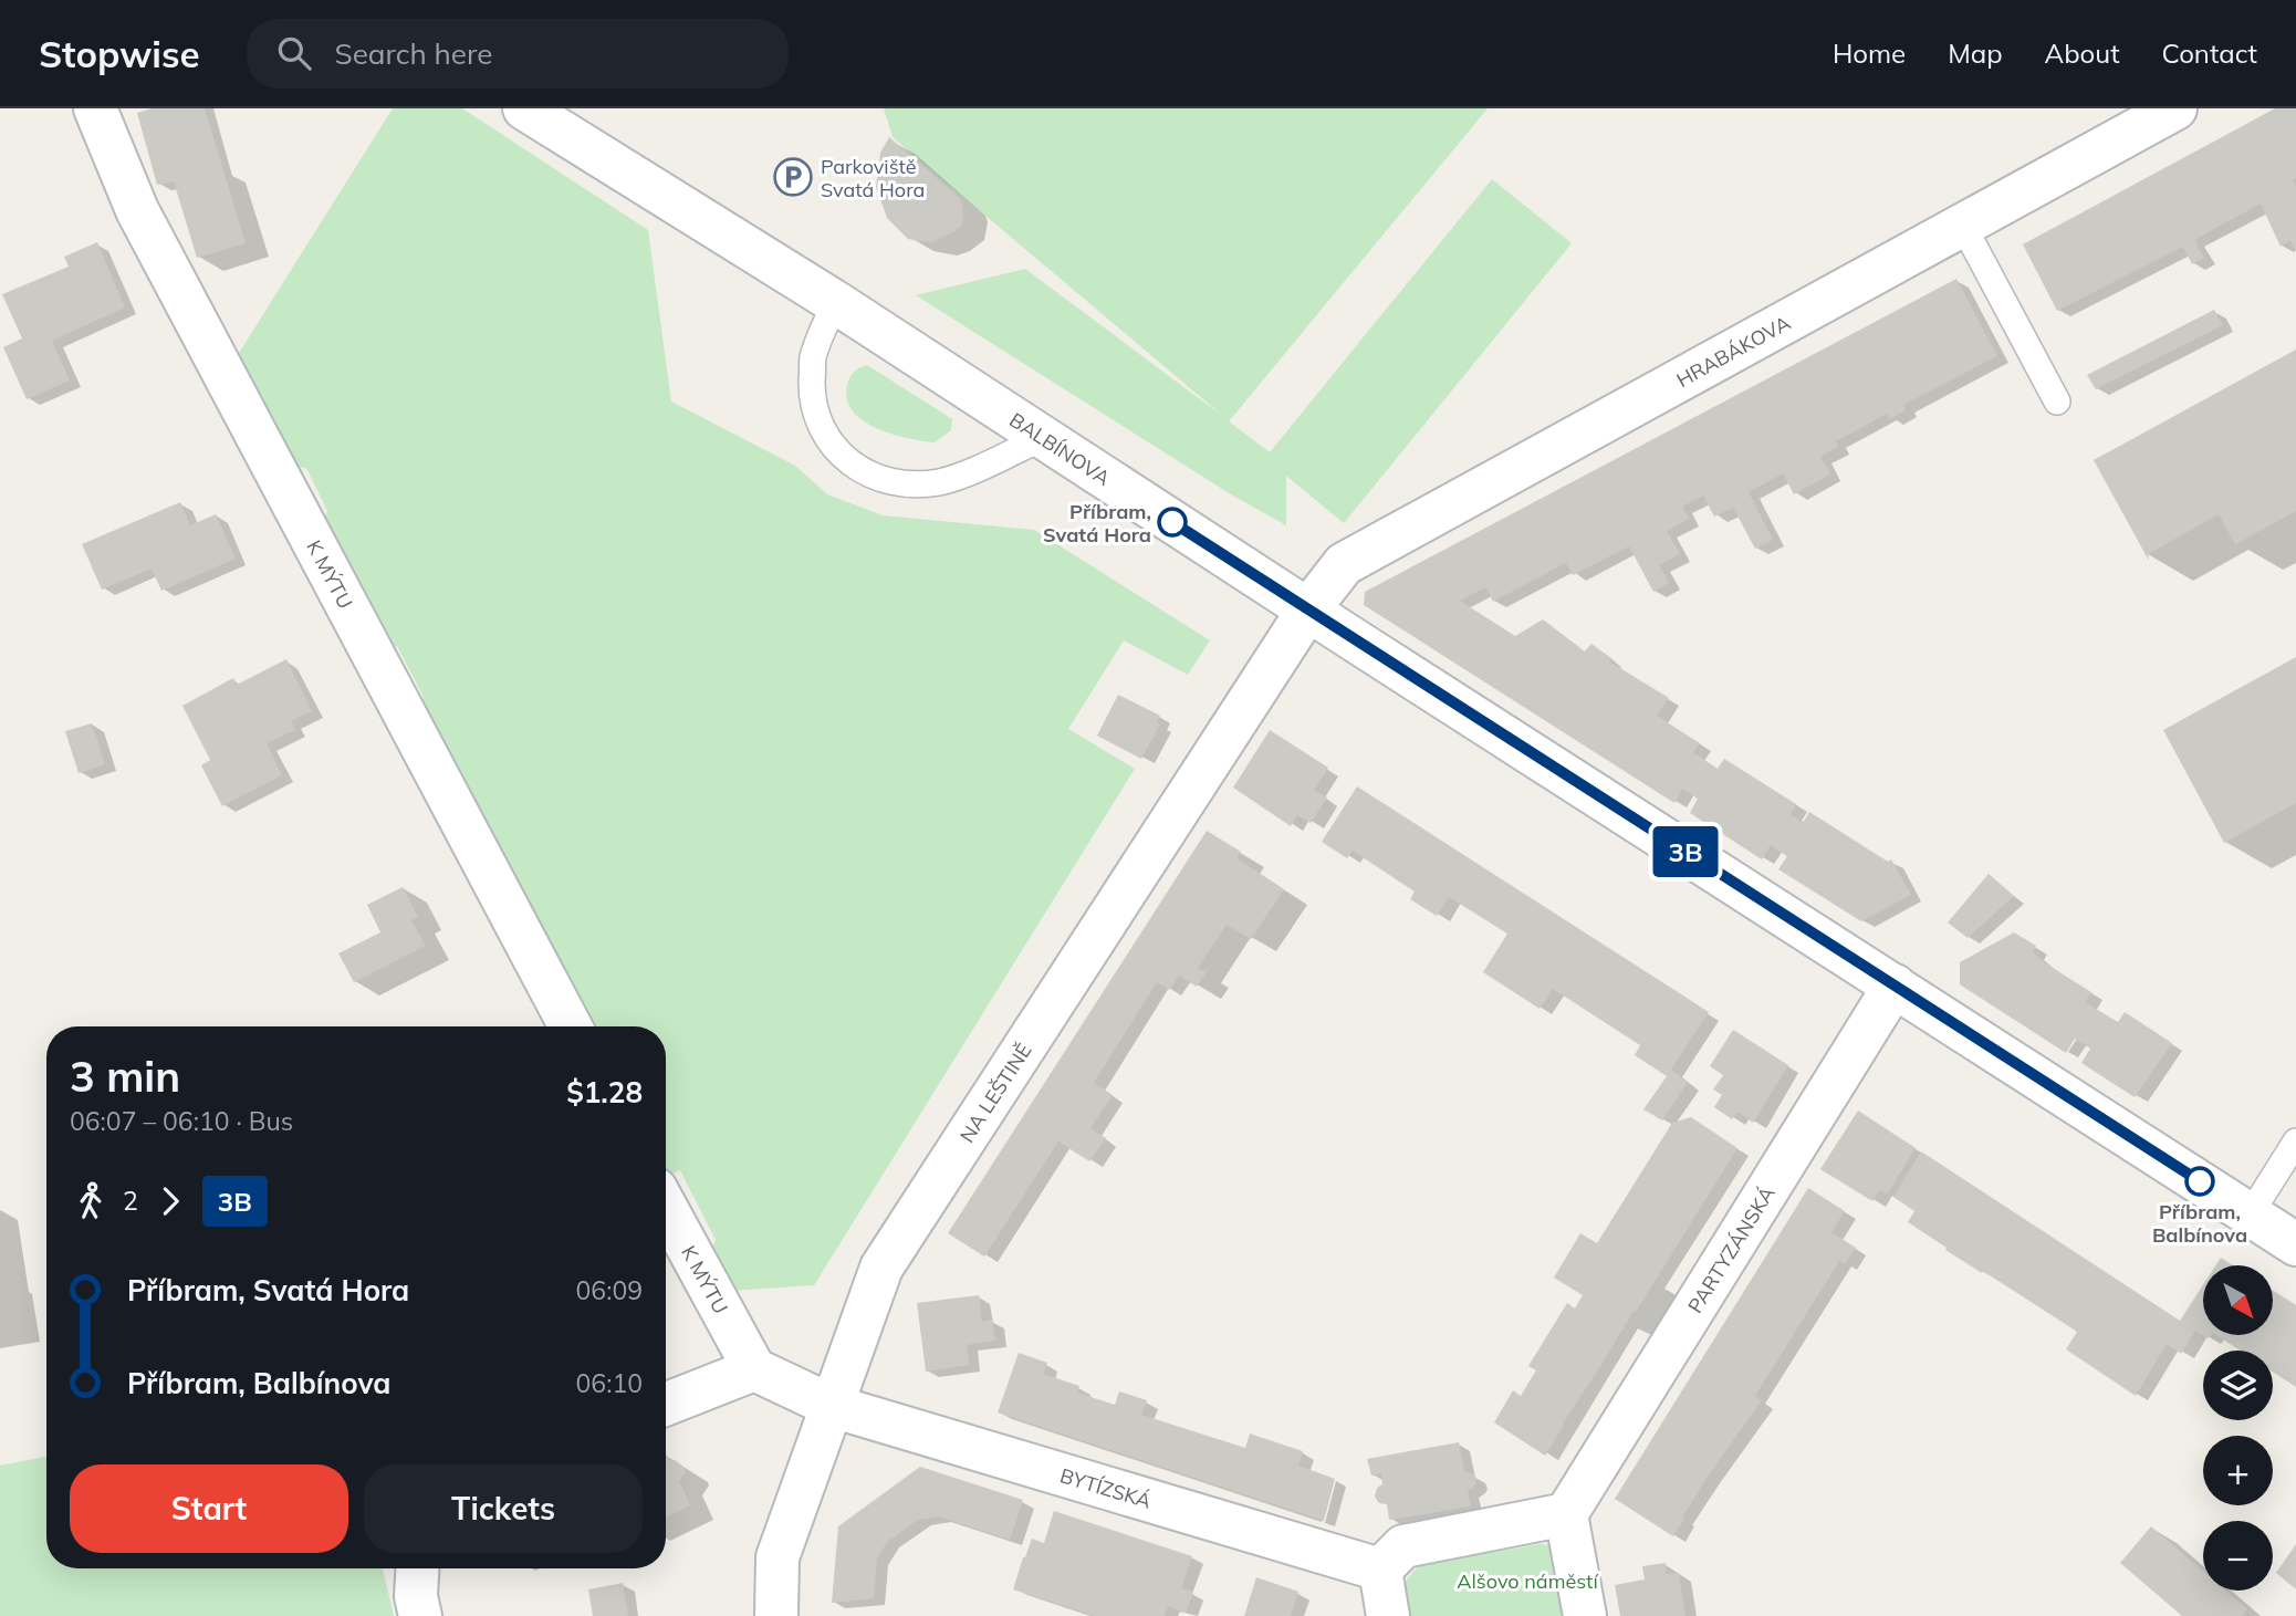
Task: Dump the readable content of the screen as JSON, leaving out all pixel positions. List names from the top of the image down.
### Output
{
  "streets": {
    "street": [
      "HRABÁKOVA",
      "BALBÍNOVA",
      "K MÝTU",
      "NA LEŠTINĚ",
      "PARTYZÁNSKÁ",
      "BYTÍZSKÁ"
    ]
  },
  "crossings": [
    ["HRABÁKOVA", "BALBÍNOVA"],
    ["HRABÁKOVA", "NA LEŠTINĚ"],
    ["BALBÍNOVA", "NA LEŠTINĚ"],
    ["BALBÍNOVA", "PARTYZÁNSKÁ"],
    ["K MÝTU", "BYTÍZSKÁ"],
    ["NA LEŠTINĚ", "BYTÍZSKÁ"]
  ],
  "parks": ["Alšovo náměstí"],
  "places": {
    "parking": ["Parkoviště Svatá Hora"],
    "other": ["Příbram, Svatá Hora", "Příbram, Balbínova"]
  },
  "lines": ["bus line 3B"],
  "north": "bottom right",
  "page": {
    "header": "Stopwise",
    "search": "Search here",
    "nav": [
      "Home",
      "Map",
      "About",
      "Contact"
    ],
    "on_map": "3B",
    "heading": ["3 min", "06:07 – 06:10 · Bus", "$1.28"],
    "legs": ["2", "3B"],
    "list": [
      {
        "name": "Příbram, Svatá Hora",
        "value": "06:09"
      },
      {
        "name": "Příbram, Balbínova",
        "value": "06:10"
      }
    ],
    "map_buttons": ["+", "−"],
    "buttons": ["Start", "Tickets"]
  }
}
